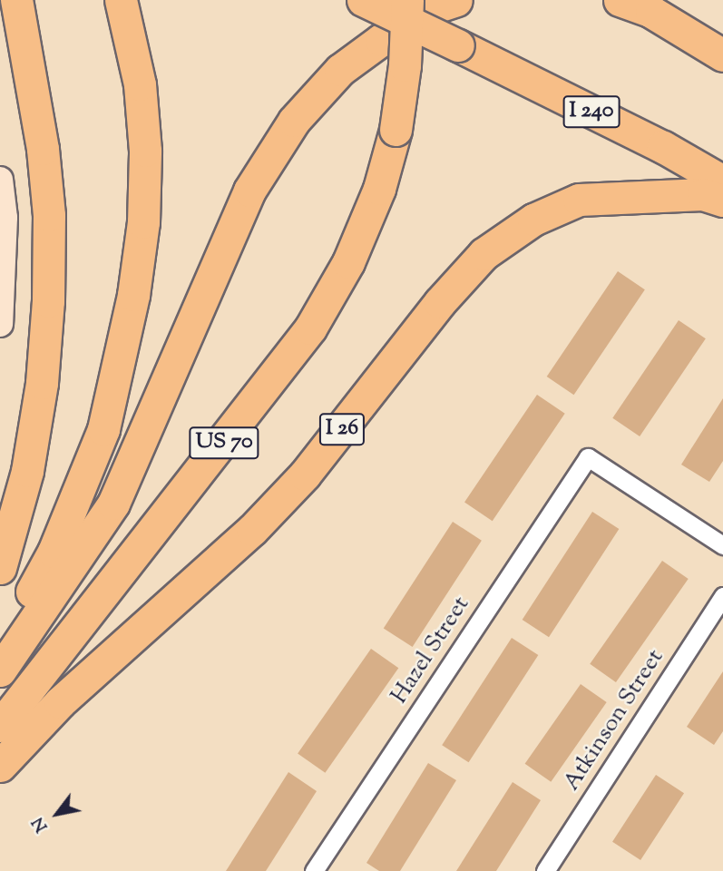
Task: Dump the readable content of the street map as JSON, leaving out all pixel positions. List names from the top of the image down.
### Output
{
  "streets": {
    "highway": ["I 240", "I 26", "US 70"],
    "street": ["Hazel Street", "Atkinson Street"]
  },
  "north": "bottom left"
}
